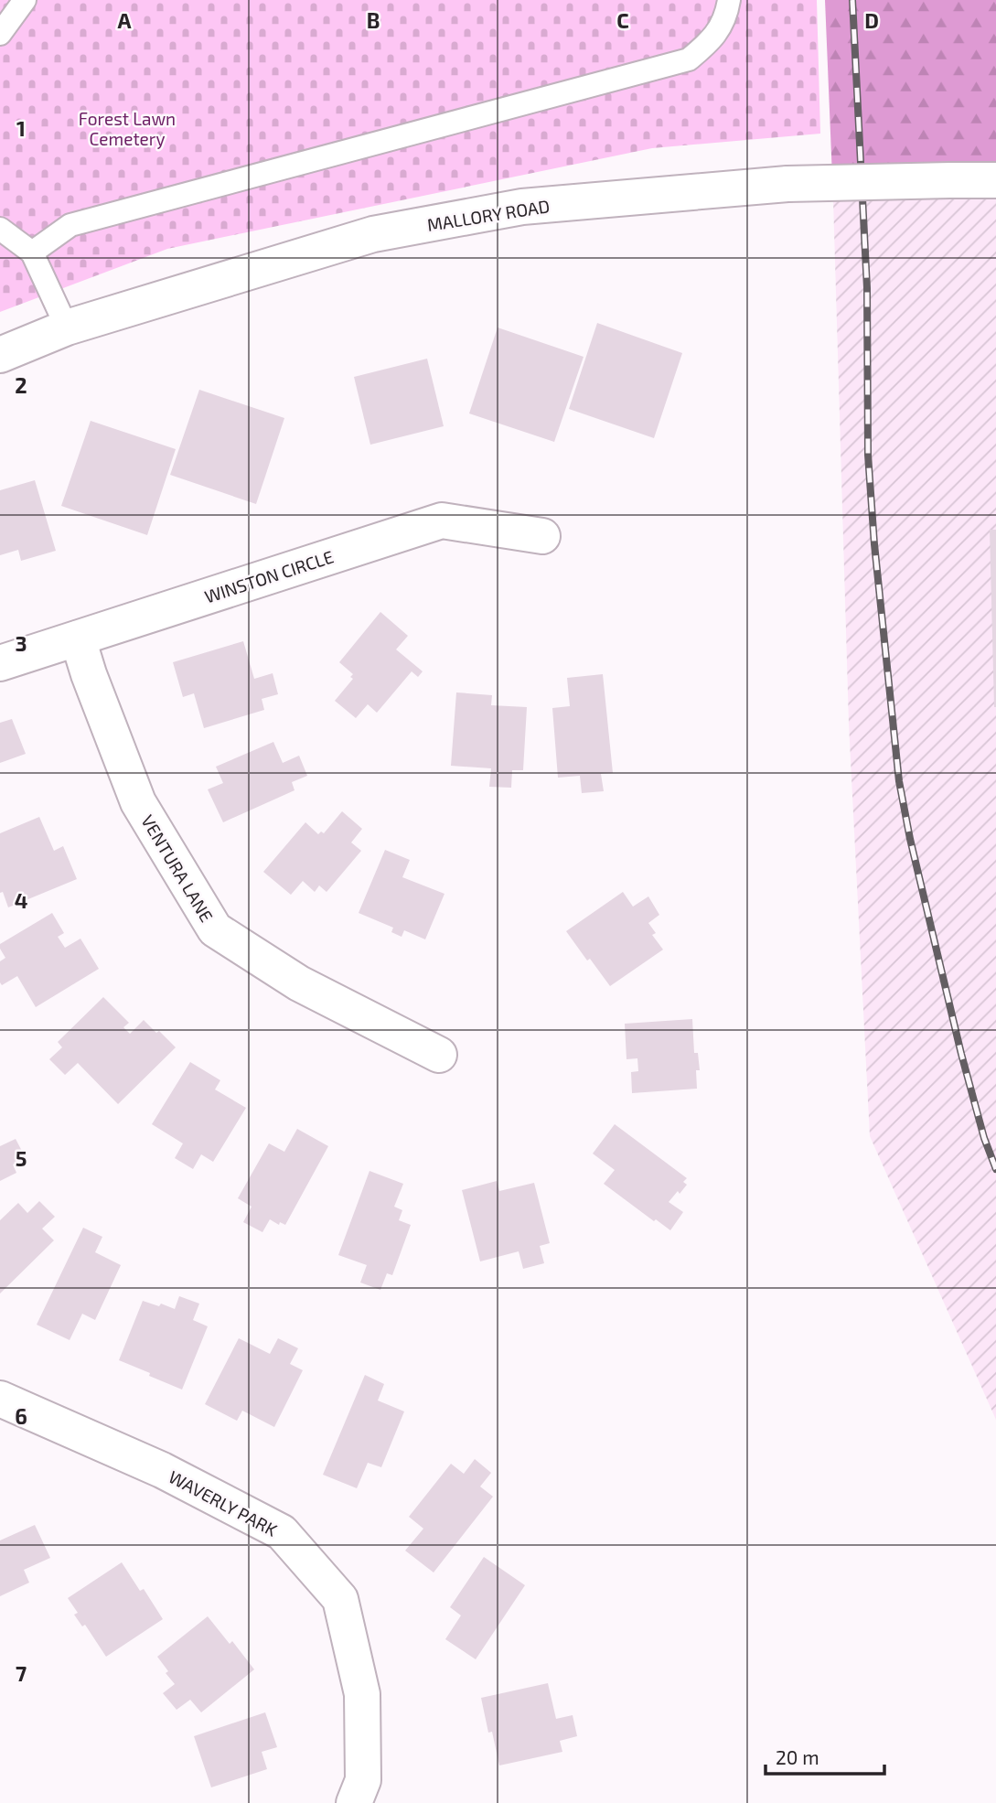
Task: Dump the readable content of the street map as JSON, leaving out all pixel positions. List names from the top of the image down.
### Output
{
  "streets": {
    "street": [
      "MALLORY ROAD",
      "WINSTON CIRCLE",
      "VENTURA LANE",
      "WAVERLY PARK"
    ]
  },
  "crossings": [
    ["WINSTON CIRCLE", "VENTURA LANE"]
  ],
  "parks": ["Forest Lawn Cemetery"],
  "scale_bar": "20 m",
  "grid": {
    "columns": [
      "A",
      "B",
      "C",
      "D"
    ],
    "rows": [
      "1",
      "2",
      "3",
      "4",
      "5",
      "6",
      "7"
    ]
  }
}
